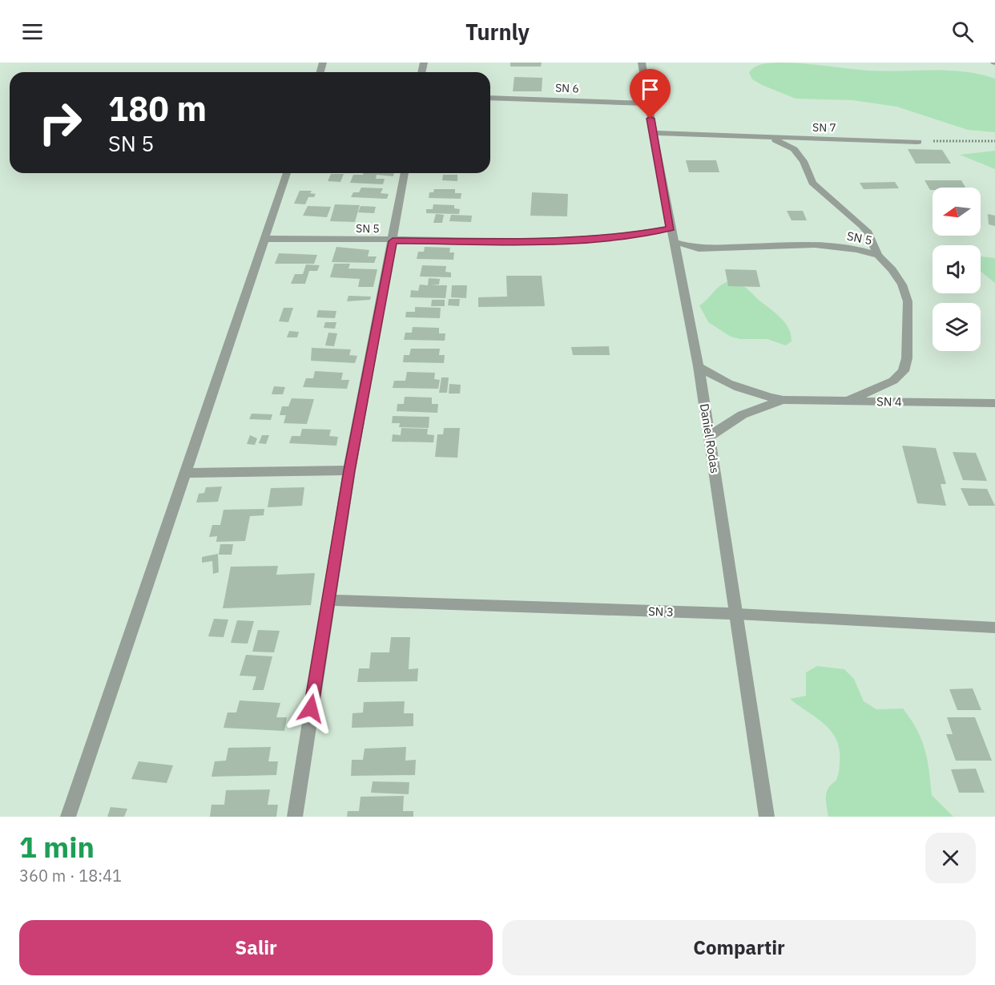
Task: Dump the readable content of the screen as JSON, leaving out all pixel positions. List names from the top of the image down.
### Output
{
  "streets": {
    "street": [
      "SN 6",
      "SN 7",
      "SN 5",
      "SN 4",
      "Daniel Rodas",
      "SN 3"
    ]
  },
  "crossings": [
    ["SN 6", "Daniel Rodas"],
    ["SN 7", "Daniel Rodas"],
    ["SN 5", "SN 4"],
    ["SN 5", "Daniel Rodas"],
    ["SN 4", "Daniel Rodas"],
    ["Daniel Rodas", "SN 3"]
  ],
  "north": "left",
  "page": {
    "header": "Turnly",
    "turn": ["180 m", "SN 5"],
    "heading": ["1 min", "360 m · 18:41"],
    "buttons": ["Salir", "Compartir"]
  }
}
